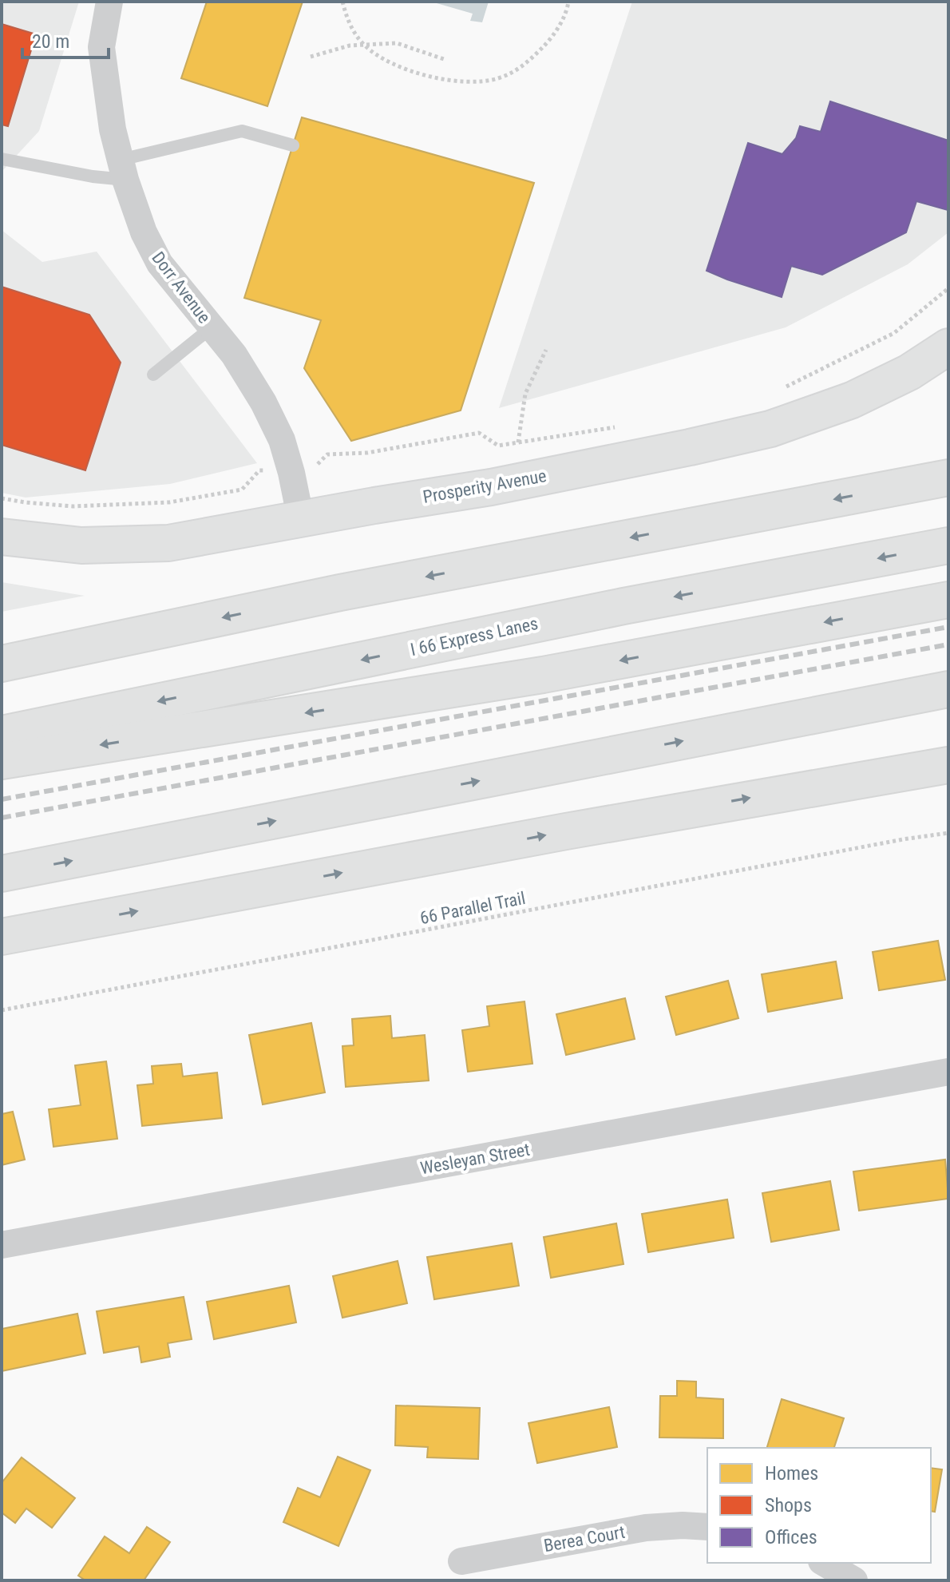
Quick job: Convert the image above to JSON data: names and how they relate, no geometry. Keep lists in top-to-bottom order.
{
  "streets": {
    "main road": ["Prosperity Avenue", "I 66 Express Lanes"],
    "street": ["Dorr Avenue", "Wesleyan Street", "Berea Court"],
    "path": ["66 Parallel Trail"]
  },
  "crossings": [
    ["Dorr Avenue", "Prosperity Avenue"]
  ],
  "legend": ["Homes", "Shops", "Offices"],
  "scale_bar": "20 m"
}
